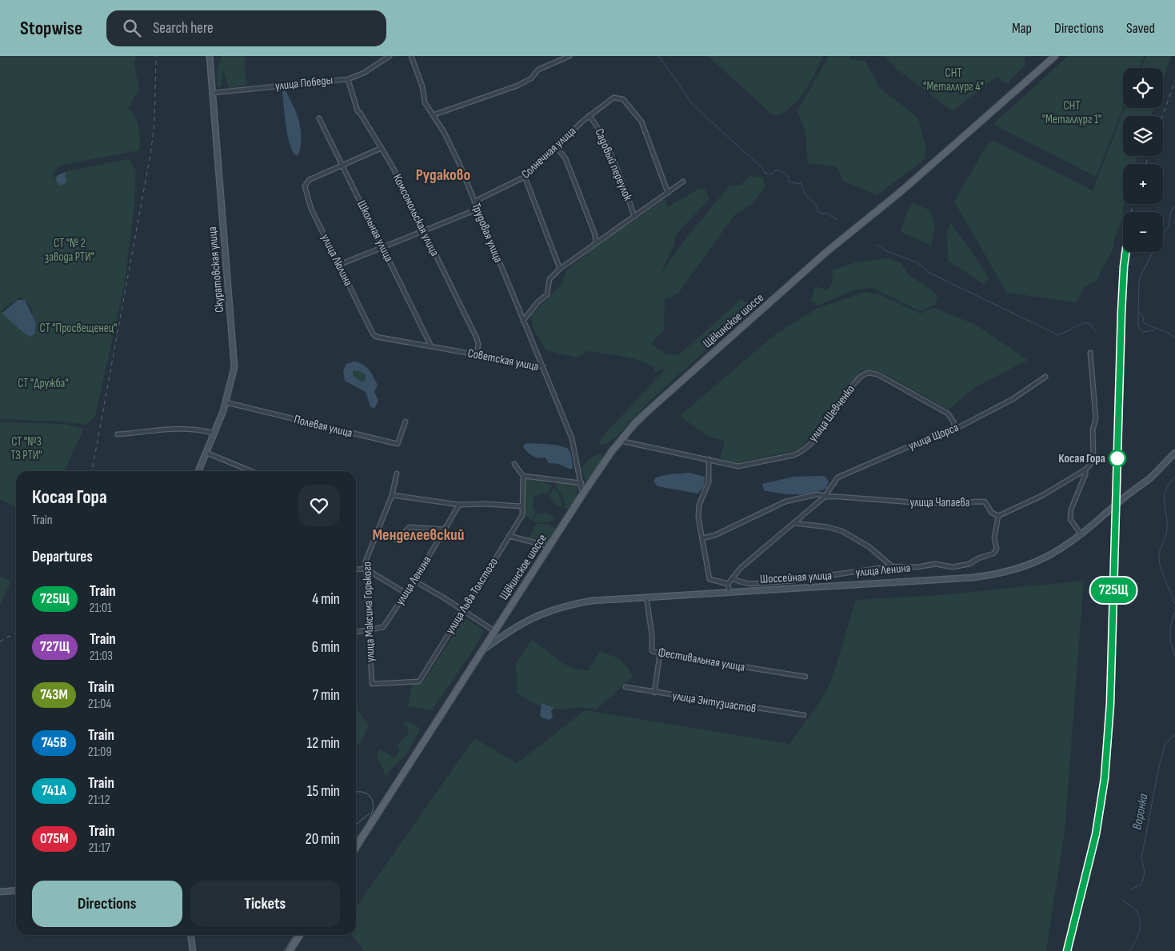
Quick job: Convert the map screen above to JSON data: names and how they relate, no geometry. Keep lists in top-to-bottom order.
{
  "streets": {
    "main road": ["Скуратовская улица", "Щёкинское шоссе", "Шоссейная улица"],
    "street": [
      "улица Победы",
      "Солнечная улица",
      "Садовый переулок",
      "Комсомольская улица",
      "Школьная улица",
      "Трудовая улица",
      "улица Люлина",
      "Советская улица",
      "улица Шевченко",
      "Полевая улица",
      "улица Щорса",
      "улица Чапаева",
      "улица Ленина",
      "улица Льва Толстого",
      "улица Максима Горького",
      "Фестивальная улица",
      "улица Энтузиастов"
    ]
  },
  "crossings": [
    ["улица Победы", "Комсомольская улица"],
    ["улица Победы", "Скуратовская улица"],
    ["Солнечная улица", "Садовый переулок"],
    ["Солнечная улица", "Трудовая улица"],
    ["Комсомольская улица", "Советская улица"],
    ["Школьная улица", "улица Люлина"],
    ["Школьная улица", "Советская улица"],
    ["Трудовая улица", "Советская улица"],
    ["улица Люлина", "Советская улица"],
    ["Скуратовская улица", "Полевая улица"],
    ["Щёкинское шоссе", "Советская улица"],
    ["Щёкинское шоссе", "улица Шевченко"],
    ["Щёкинское шоссе", "Шоссейная улица"],
    ["улица Шевченко", "улица Щорса"],
    ["улица Щорса", "улица Чапаева"],
    ["улица Чапаева", "улица Ленина"],
    ["улица Ленина", "улица Максима Горького"],
    ["Шоссейная улица", "Фестивальная улица"],
    ["улица Льва Толстого", "улица Максима Горького"]
  ],
  "districts": ["Рудаково", "Менделеевский"],
  "water": ["Воронка"],
  "parks": [
    "СНТ \"Металлург 4\"",
    "СНТ \"Металлург 1\"",
    "СТ \"№ 2 завода РТИ\"",
    "СТ \"Просвещенец\"",
    "СТ \"Дружба\"",
    "СТ \"№3 ТЗ РТИ\""
  ],
  "places": ["Косая Гора"],
  "page": {
    "header": "Stopwise",
    "search": "Search here",
    "nav": ["Map", "Directions", "Saved"],
    "on_map": "725Щ",
    "map_buttons": ["+", "−"],
    "heading": [
      ["Косая Гора", "Train"],
      "Departures"
    ],
    "list": [
      {
        "mark": "725Щ",
        "name": "Train",
        "note": "21:01",
        "value": "4 min"
      },
      {
        "mark": "727Щ",
        "name": "Train",
        "note": "21:03",
        "value": "6 min"
      },
      {
        "mark": "743М",
        "name": "Train",
        "note": "21:04",
        "value": "7 min"
      },
      {
        "mark": "745В",
        "name": "Train",
        "note": "21:09",
        "value": "12 min"
      },
      {
        "mark": "741А",
        "name": "Train",
        "note": "21:12",
        "value": "15 min"
      },
      {
        "mark": "075М",
        "name": "Train",
        "note": "21:17",
        "value": "20 min"
      }
    ],
    "buttons": ["Directions", "Tickets"]
  }
}
